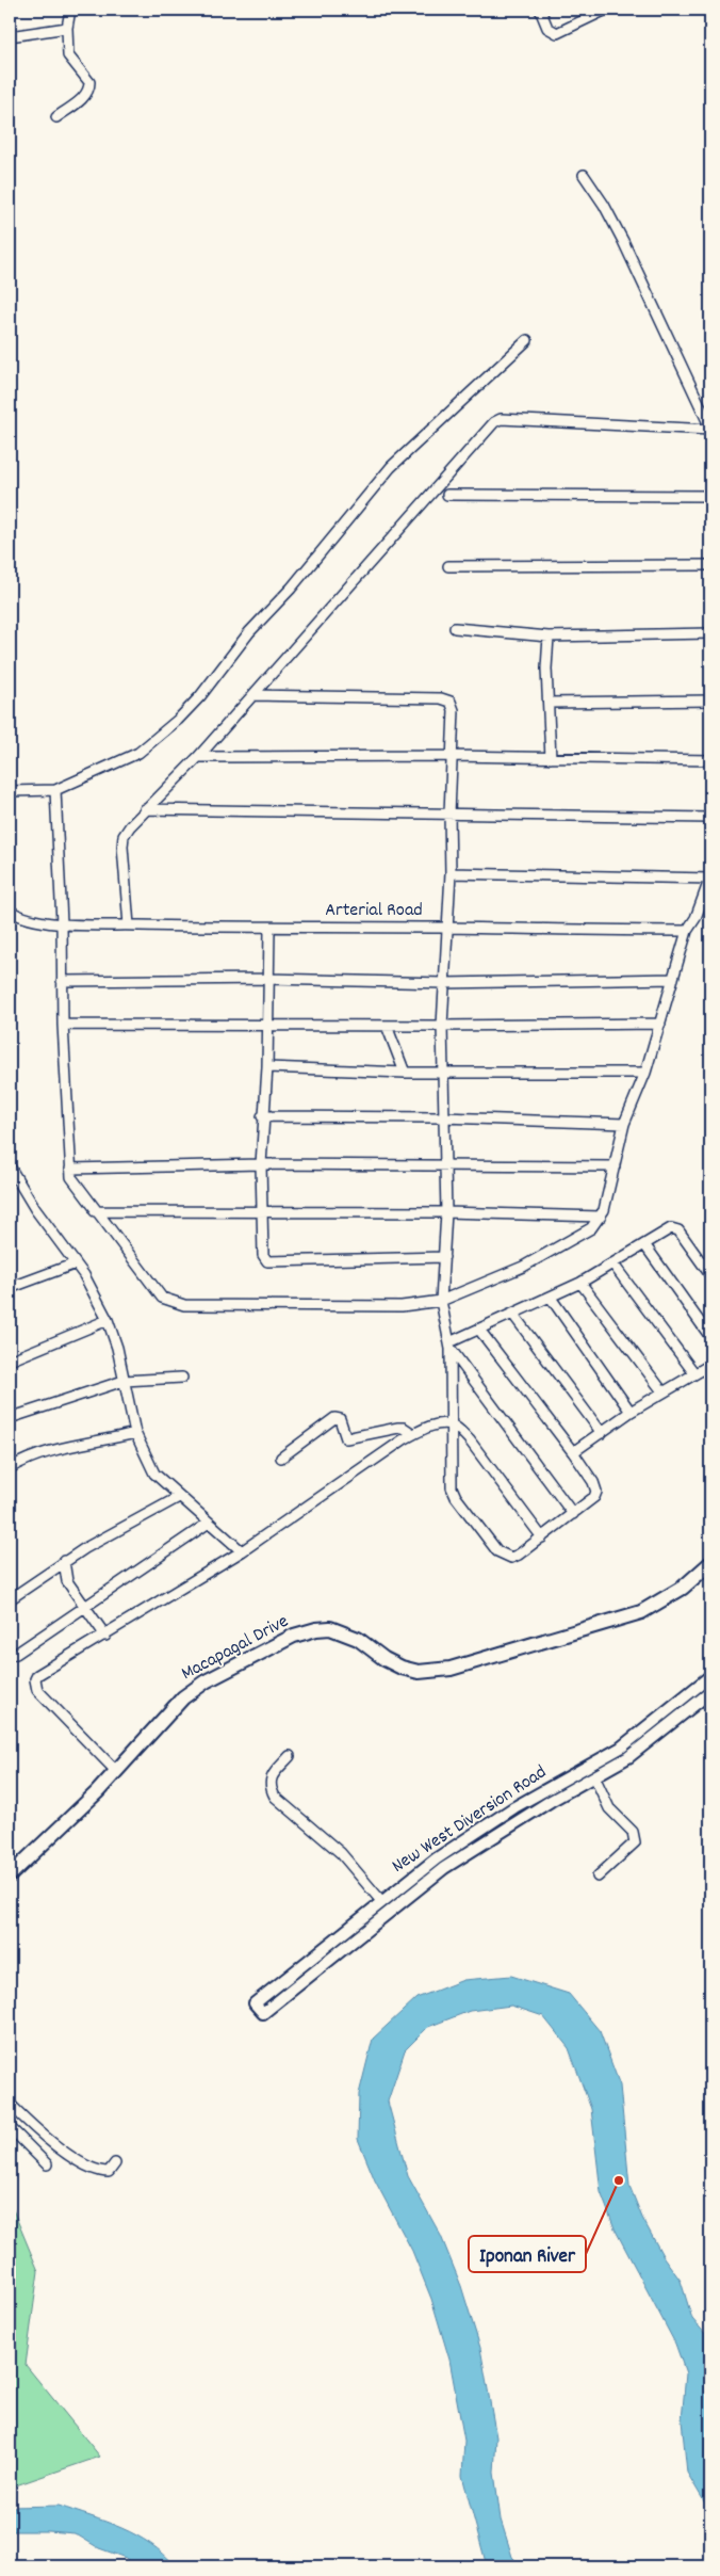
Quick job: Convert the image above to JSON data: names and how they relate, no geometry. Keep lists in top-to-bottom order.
{
  "streets": {
    "main road": ["Macapagal Drive"],
    "street": ["Arterial Road", "New West Diversion Road"]
  },
  "places": ["Iponan River"]
}
